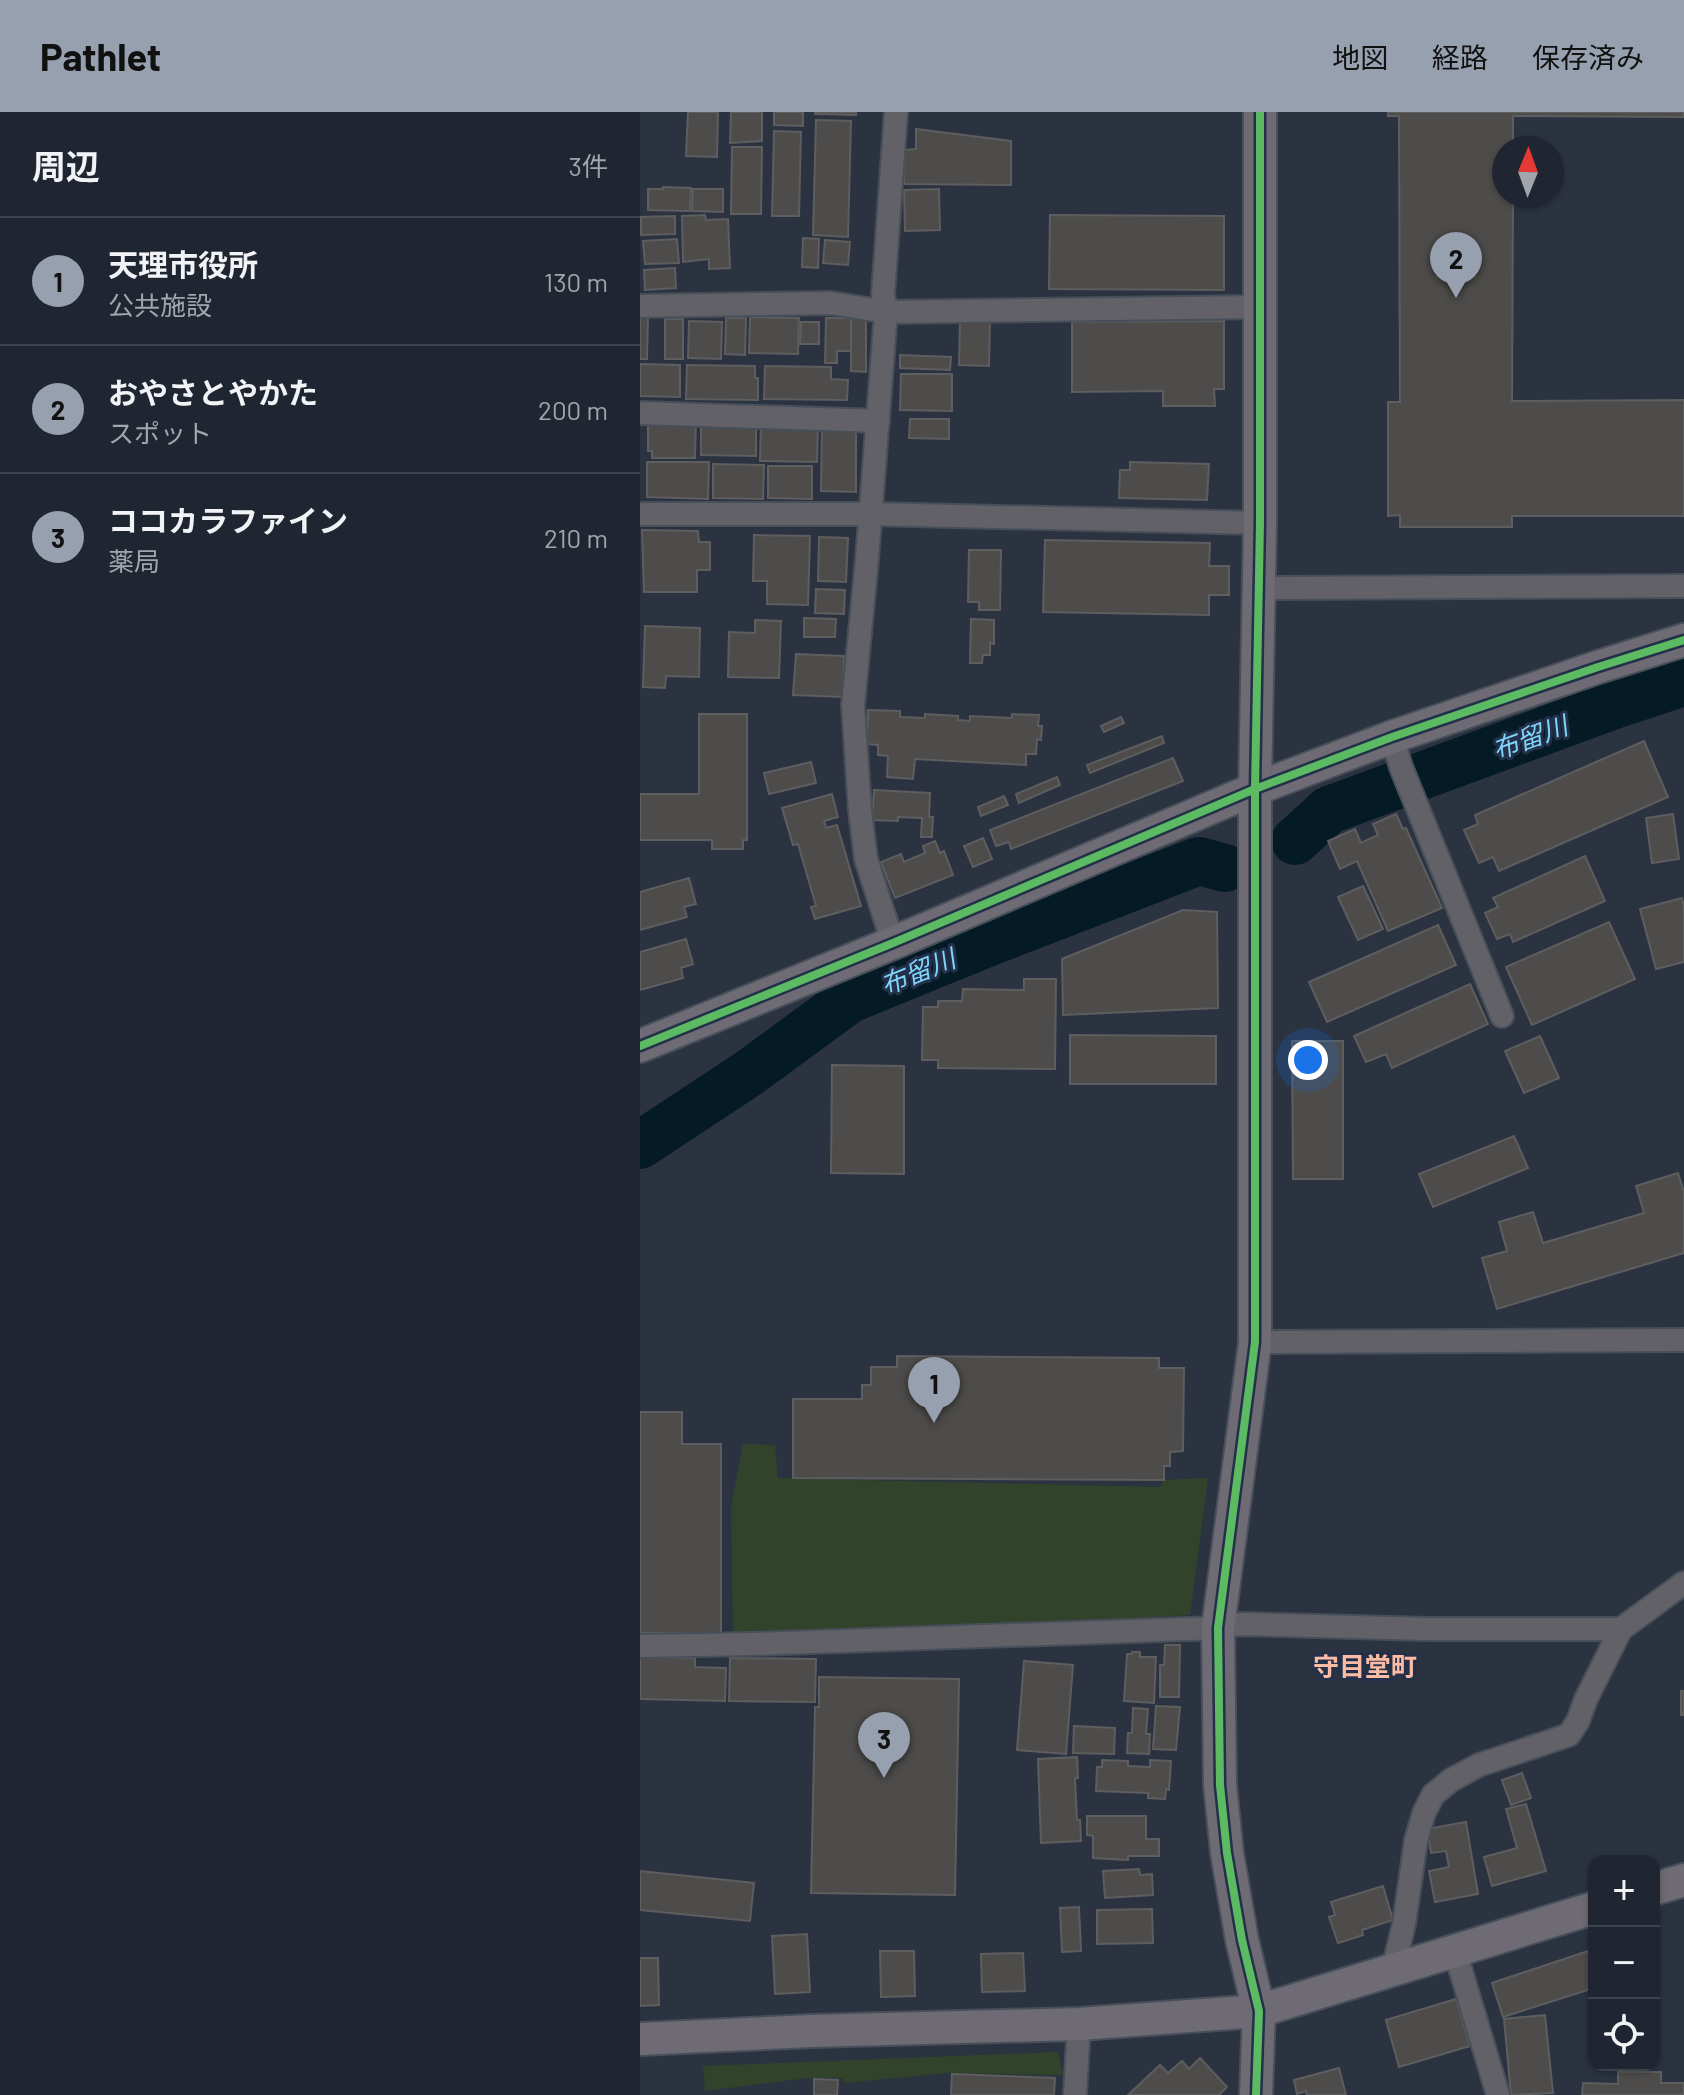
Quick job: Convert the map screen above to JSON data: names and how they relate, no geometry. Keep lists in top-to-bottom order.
{
  "districts": ["守目堂町"],
  "water": ["布留川"],
  "north": "top",
  "page": {
    "header": "Pathlet",
    "nav": ["地図", "経路", "保存済み"],
    "heading": ["周辺", "3件"],
    "list": [
      {
        "mark": "1",
        "name": "天理市役所",
        "note": "公共施設",
        "value": "130 m"
      },
      {
        "mark": "2",
        "name": "おやさとやかた",
        "note": "スポット",
        "value": "200 m"
      },
      {
        "mark": "3",
        "name": "ココカラファイン",
        "note": "薬局",
        "value": "210 m"
      }
    ],
    "pins": ["2", "1", "3"],
    "map_buttons": ["+", "−"]
  }
}
